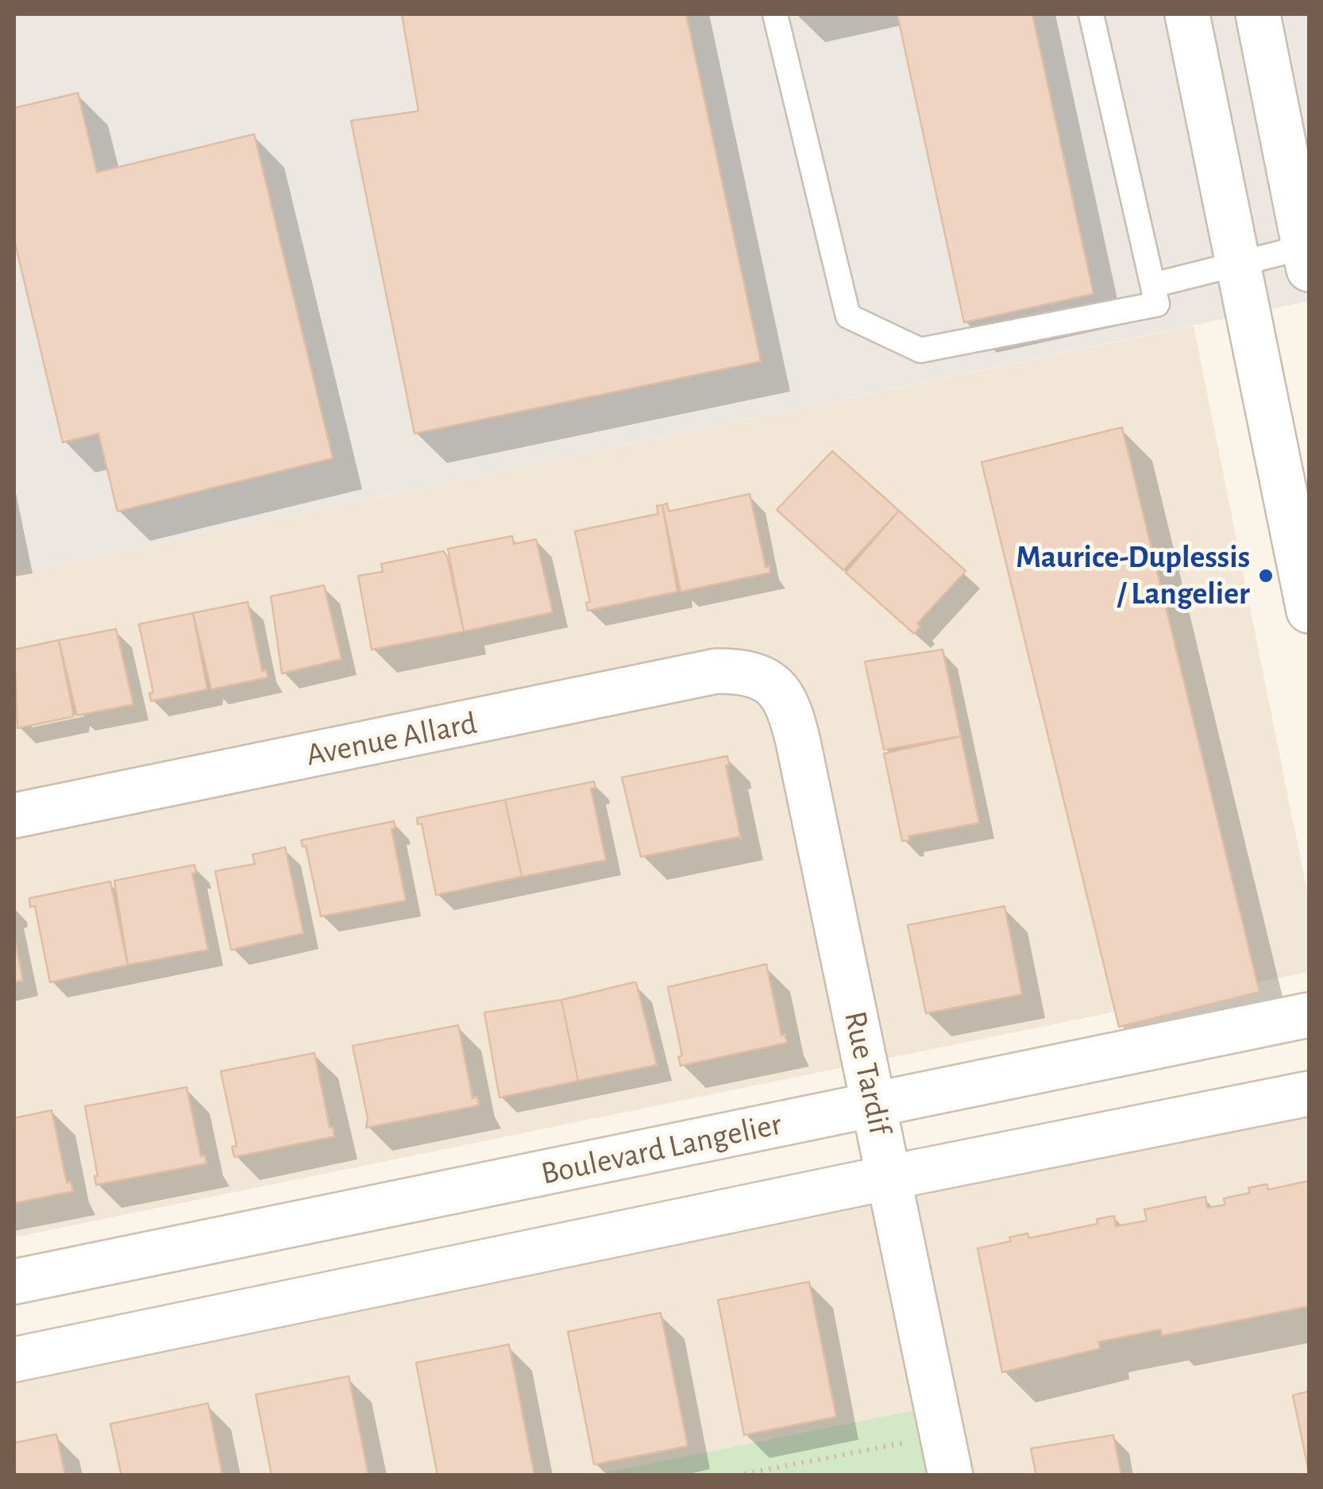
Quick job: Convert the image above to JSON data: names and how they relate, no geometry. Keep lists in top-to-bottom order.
{
  "streets": {
    "main road": ["Avenue Allard", "Rue Tardif", "Boulevard Langelier"]
  },
  "crossings": [
    ["Avenue Allard", "Rue Tardif"],
    ["Rue Tardif", "Boulevard Langelier"]
  ],
  "places": ["Maurice-Duplessis / Langelier"]
}
